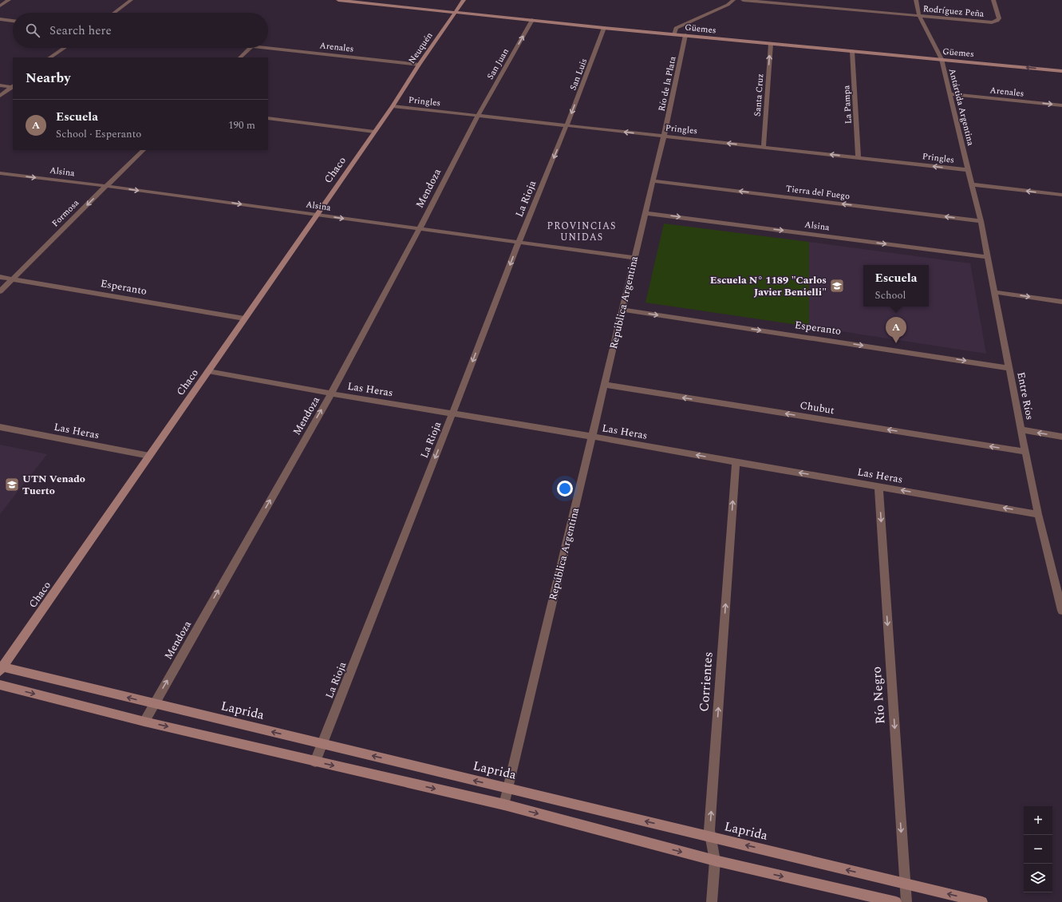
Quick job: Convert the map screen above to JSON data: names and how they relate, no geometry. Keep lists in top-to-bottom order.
{
  "streets": {
    "main road": [
      "Güemes",
      "Neuquén",
      "Chaco",
      "Laprida"
    ],
    "street": [
      "Rodríguez Peña",
      "Arenales",
      "San Juan",
      "San Luis",
      "Río de la Plata",
      "Santa Cruz",
      "Pringles",
      "La Pampa",
      "Antártida Argentina",
      "Alsina",
      "Mendoza",
      "Tierra del Fuego",
      "La Rioja",
      "Formosa",
      "Esperanto",
      "República Argentina",
      "Las Heras",
      "Entre Ríos",
      "Chubut",
      "Corrientes",
      "Río Negro"
    ]
  },
  "crossings": [
    ["Rodríguez Peña", "Antártida Argentina"],
    ["Güemes", "Neuquén"],
    ["Güemes", "San Juan"],
    ["Güemes", "San Luis"],
    ["Güemes", "Río de la Plata"],
    ["Güemes", "Santa Cruz"],
    ["Güemes", "La Pampa"],
    ["Güemes", "Antártida Argentina"],
    ["Arenales", "Neuquén"],
    ["Arenales", "Antártida Argentina"],
    ["Neuquén", "Pringles"],
    ["Neuquén", "Chaco"],
    ["San Juan", "Pringles"],
    ["San Juan", "Mendoza"],
    ["San Luis", "Pringles"],
    ["San Luis", "La Rioja"],
    ["Río de la Plata", "Pringles"],
    ["Río de la Plata", "República Argentina"],
    ["Santa Cruz", "Pringles"],
    ["Pringles", "La Pampa"],
    ["Pringles", "Antártida Argentina"],
    ["Pringles", "Chaco"],
    ["Pringles", "Mendoza"],
    ["Pringles", "La Rioja"],
    ["Pringles", "República Argentina"],
    ["Antártida Argentina", "Entre Ríos"],
    ["Chaco", "Alsina"],
    ["Chaco", "Esperanto"],
    ["Chaco", "Las Heras"],
    ["Chaco", "Laprida"],
    ["Alsina", "Mendoza"],
    ["Alsina", "La Rioja"],
    ["Alsina", "Formosa"],
    ["Alsina", "República Argentina"],
    ["Alsina", "Entre Ríos"],
    ["Mendoza", "Las Heras"],
    ["Mendoza", "Laprida"],
    ["Tierra del Fuego", "República Argentina"],
    ["Tierra del Fuego", "Entre Ríos"],
    ["La Rioja", "Las Heras"],
    ["La Rioja", "Laprida"],
    ["Formosa", "Esperanto"],
    ["Esperanto", "República Argentina"],
    ["Esperanto", "Entre Ríos"],
    ["República Argentina", "Las Heras"],
    ["República Argentina", "Chubut"],
    ["República Argentina", "Laprida"],
    ["Las Heras", "Entre Ríos"],
    ["Las Heras", "Corrientes"],
    ["Las Heras", "Río Negro"],
    ["Entre Ríos", "Chubut"],
    ["Corrientes", "Laprida"],
    ["Río Negro", "Laprida"]
  ],
  "one_way": [
    "Arenales",
    "San Juan",
    "San Luis",
    "Santa Cruz",
    "Pringles",
    "Alsina",
    "Mendoza",
    "Tierra del Fuego",
    "La Rioja",
    "Formosa",
    "Esperanto",
    "Las Heras",
    "Chubut",
    "Corrientes",
    "Río Negro"
  ],
  "districts": ["PROVINCIAS UNIDAS"],
  "places": {
    "school or university": ["Escuela N° 1189 \"Carlos Javier Benielli\"", "UTN Venado Tuerto"]
  },
  "page": {
    "search": "Search here",
    "heading": "Nearby",
    "list": [
      {
        "mark": "A",
        "name": "Escuela",
        "note": "School · Esperanto",
        "value": "190 m"
      }
    ],
    "popup": ["Escuela", "School"],
    "pins": "A",
    "map_buttons": ["+", "−"]
  }
}
